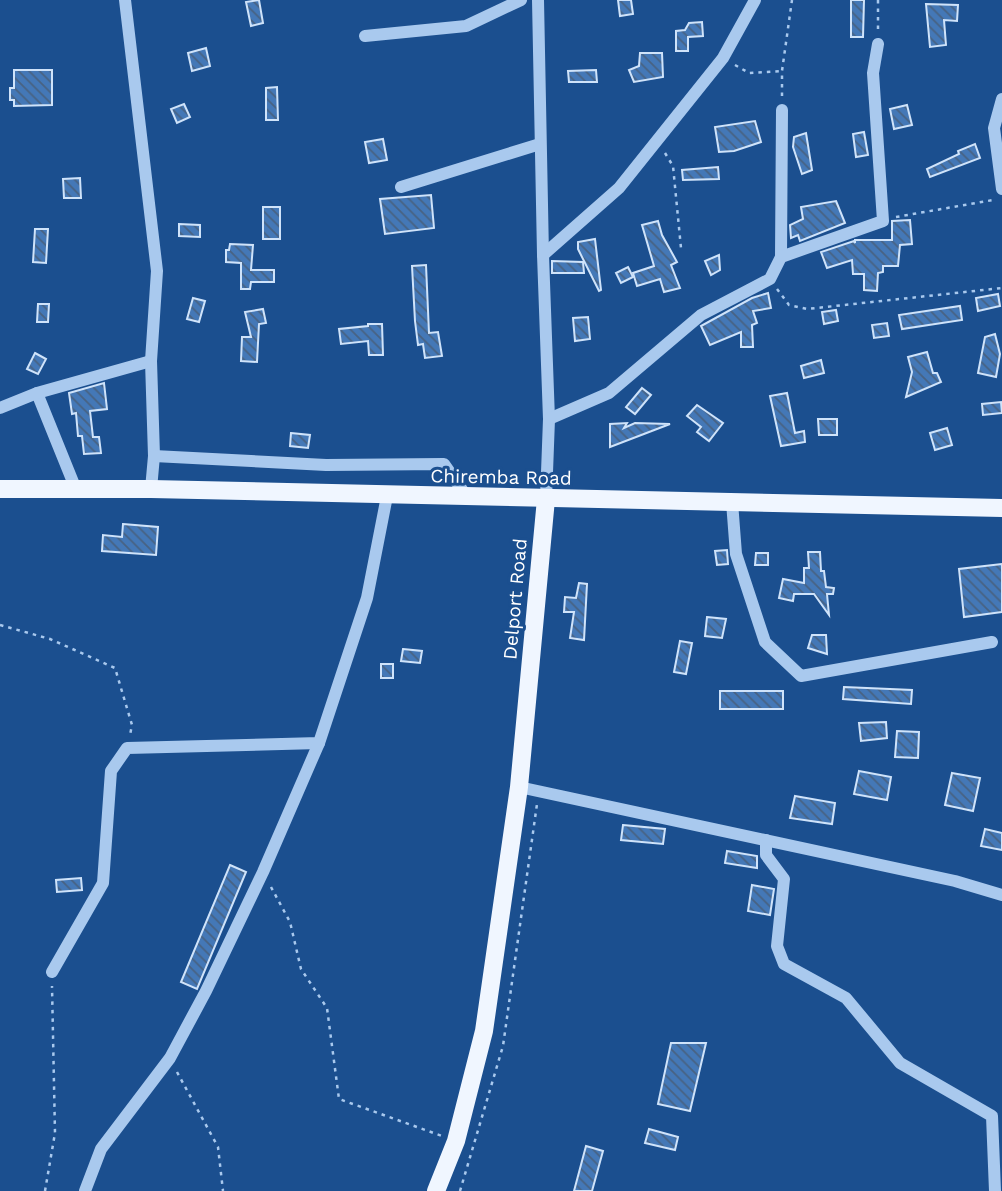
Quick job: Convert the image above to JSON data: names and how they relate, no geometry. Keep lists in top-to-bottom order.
{
  "streets": {
    "main road": ["Chiremba Road", "Delport Road"]
  },
  "crossings": [
    ["Chiremba Road", "Delport Road"]
  ]
}
